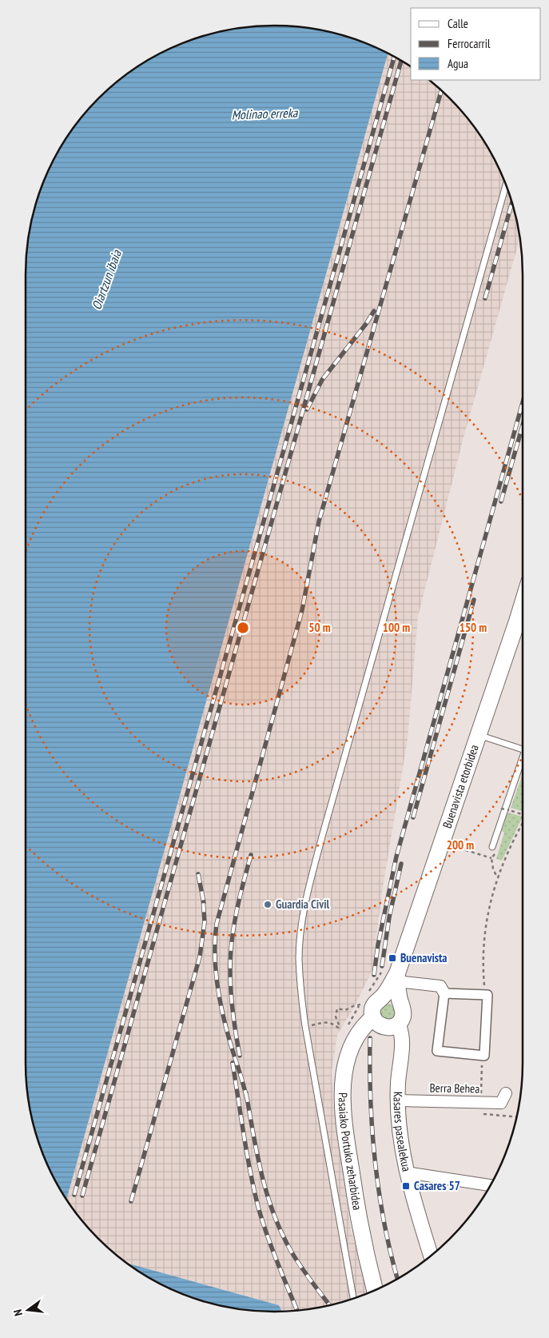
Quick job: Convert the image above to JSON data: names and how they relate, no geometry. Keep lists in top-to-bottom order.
{
  "streets": {
    "main road": ["Buenavista etorbidea", "Pasaiako Portuko zeharbidea"],
    "street": ["Berra Behea", "Kasares pasealekua"]
  },
  "crossings": [
    ["Buenavista etorbidea", "Kasares pasealekua"],
    ["Buenavista etorbidea", "Pasaiako Portuko zeharbidea"],
    ["Berra Behea", "Kasares pasealekua"],
    ["Kasares pasealekua", "Pasaiako Portuko zeharbidea"]
  ],
  "water": ["Molinao erreka", "Oiartzun ibaia"],
  "places": {
    "other": ["Guardia Civil"],
    "transit": ["Buenavista", "Casares 57"]
  },
  "legend": ["Calle", "Ferrocarril", "Agua"],
  "north": "left",
  "rings": [
    "50 m",
    "100 m",
    "150 m",
    "200 m"
  ]
}
